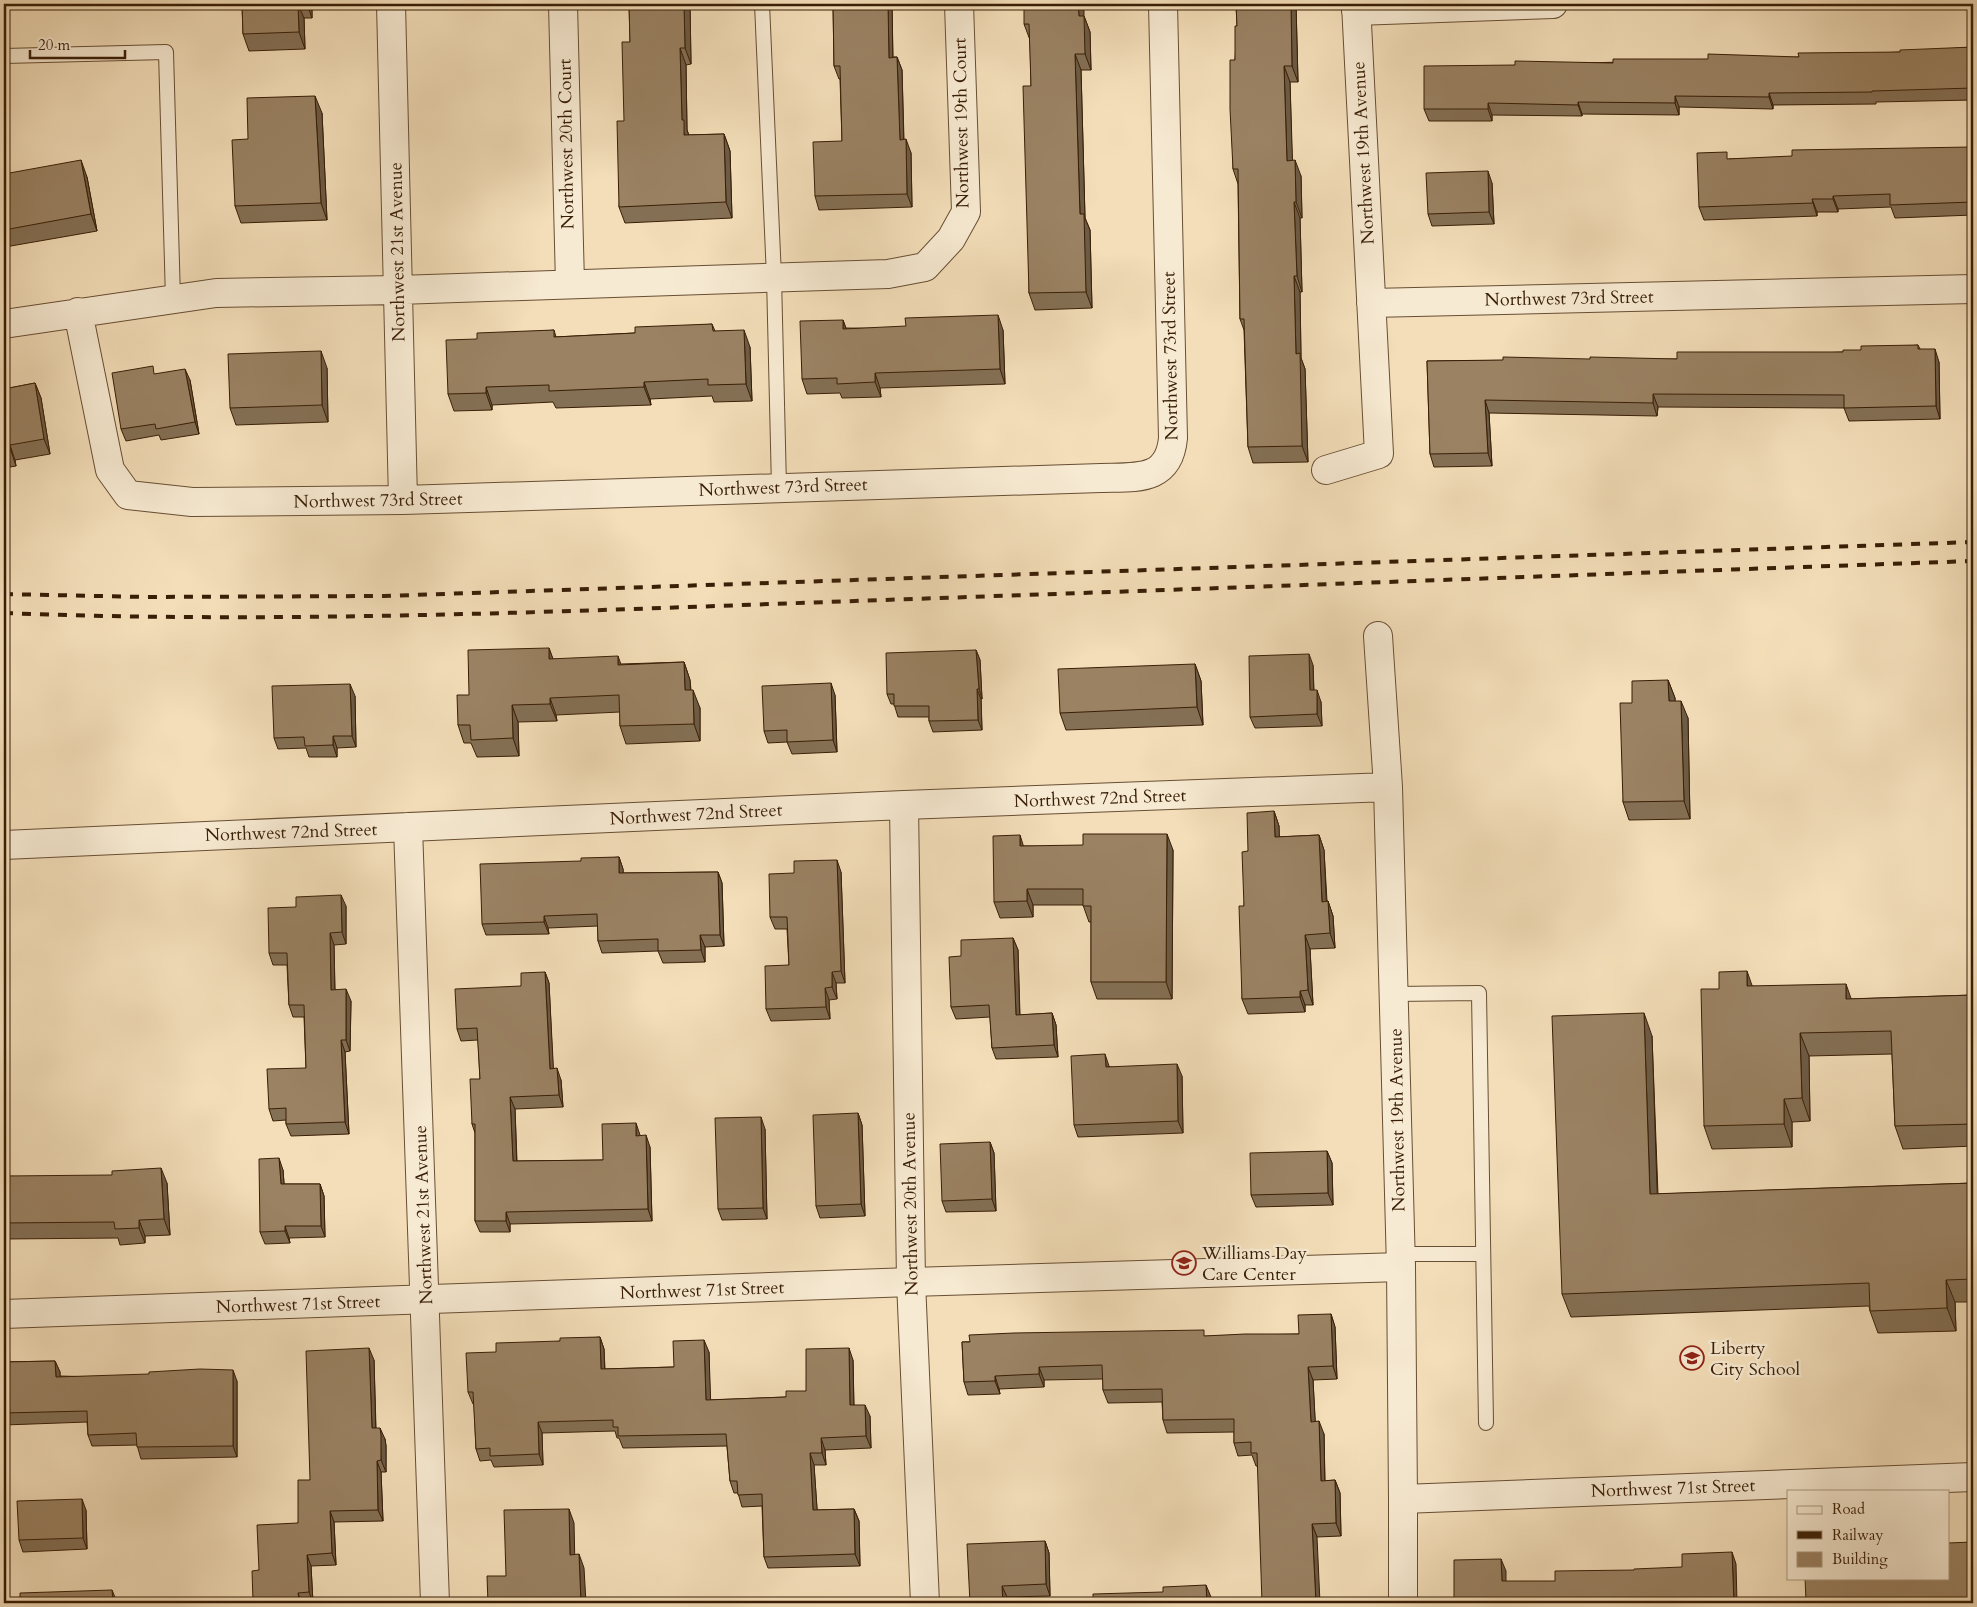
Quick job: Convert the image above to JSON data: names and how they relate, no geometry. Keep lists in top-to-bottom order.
{
  "streets": {
    "street": [
      "Northwest 19th Court",
      "Northwest 20th Court",
      "Northwest 19th Avenue",
      "Northwest 21st Avenue",
      "Northwest 73rd Street",
      "Northwest 72nd Street",
      "Northwest 20th Avenue",
      "Northwest 71st Street"
    ]
  },
  "crossings": [
    ["Northwest 19th Avenue", "Northwest 73rd Street"],
    ["Northwest 19th Avenue", "Northwest 72nd Street"],
    ["Northwest 19th Avenue", "Northwest 71st Street"],
    ["Northwest 21st Avenue", "Northwest 73rd Street"],
    ["Northwest 21st Avenue", "Northwest 72nd Street"],
    ["Northwest 21st Avenue", "Northwest 71st Street"],
    ["Northwest 72nd Street", "Northwest 20th Avenue"],
    ["Northwest 20th Avenue", "Northwest 71st Street"]
  ],
  "places": {
    "school or university": ["Williams Day Care Center", "Liberty City School"]
  },
  "legend": ["Road", "Railway", "Building"],
  "scale_bar": "20 m"
}
